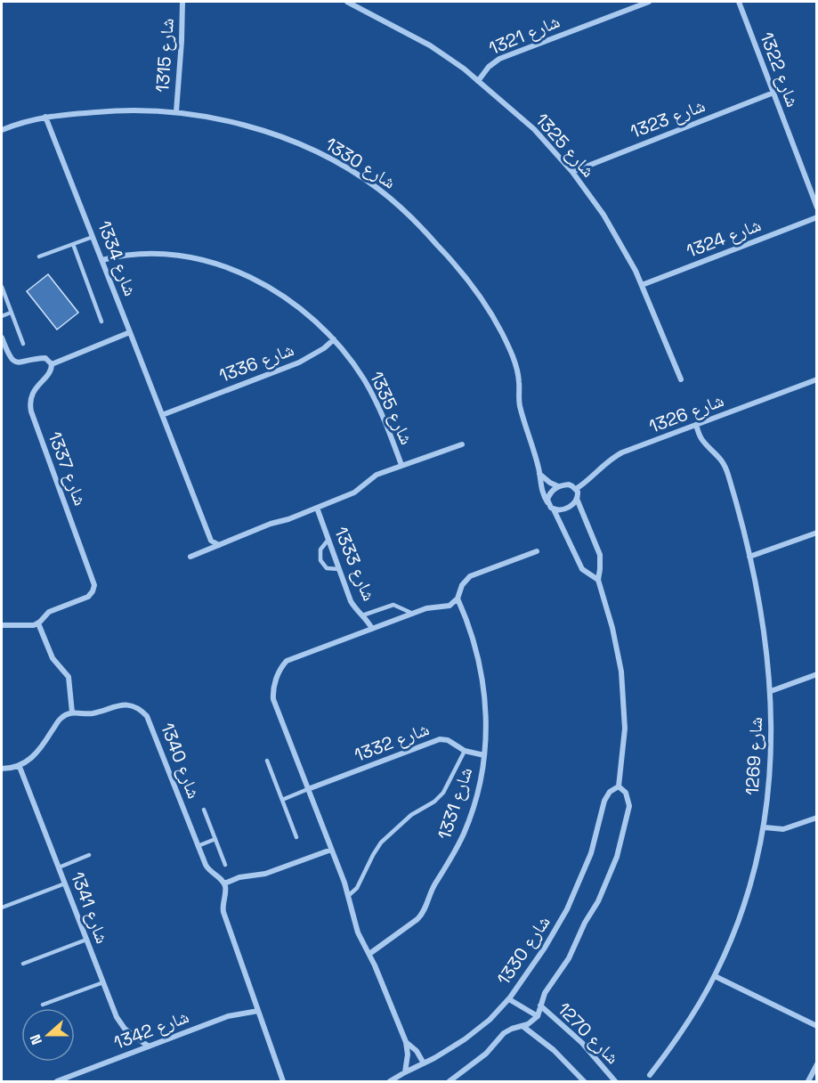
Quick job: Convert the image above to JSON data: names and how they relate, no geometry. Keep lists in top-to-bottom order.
{
  "streets": {
    "street": [
      "شارع 1321",
      "شارع 1315",
      "شارع 1322",
      "شارع 1323",
      "شارع 1325",
      "شارع 1330",
      "شارع 1324",
      "شارع 1334",
      "شارع 1336",
      "شارع 1335",
      "شارع 1326",
      "شارع 1337",
      "شارع 1333",
      "شارع 1332",
      "شارع 1269",
      "شارع 1340",
      "شارع 1331",
      "شارع 1341",
      "شارع 1342",
      "شارع 1270"
    ]
  },
  "crossings": [
    ["شارع 1321", "شارع 1325"],
    ["شارع 1315", "شارع 1330"],
    ["شارع 1322", "شارع 1323"],
    ["شارع 1323", "شارع 1325"],
    ["شارع 1325", "شارع 1324"],
    ["شارع 1330", "شارع 1334"],
    ["شارع 1330", "شارع 1326"],
    ["شارع 1334", "شارع 1336"],
    ["شارع 1334", "شارع 1335"],
    ["شارع 1336", "شارع 1335"],
    ["شارع 1326", "شارع 1269"],
    ["شارع 1332", "شارع 1331"],
    ["شارع 1341", "شارع 1342"]
  ],
  "north": "left"
}
